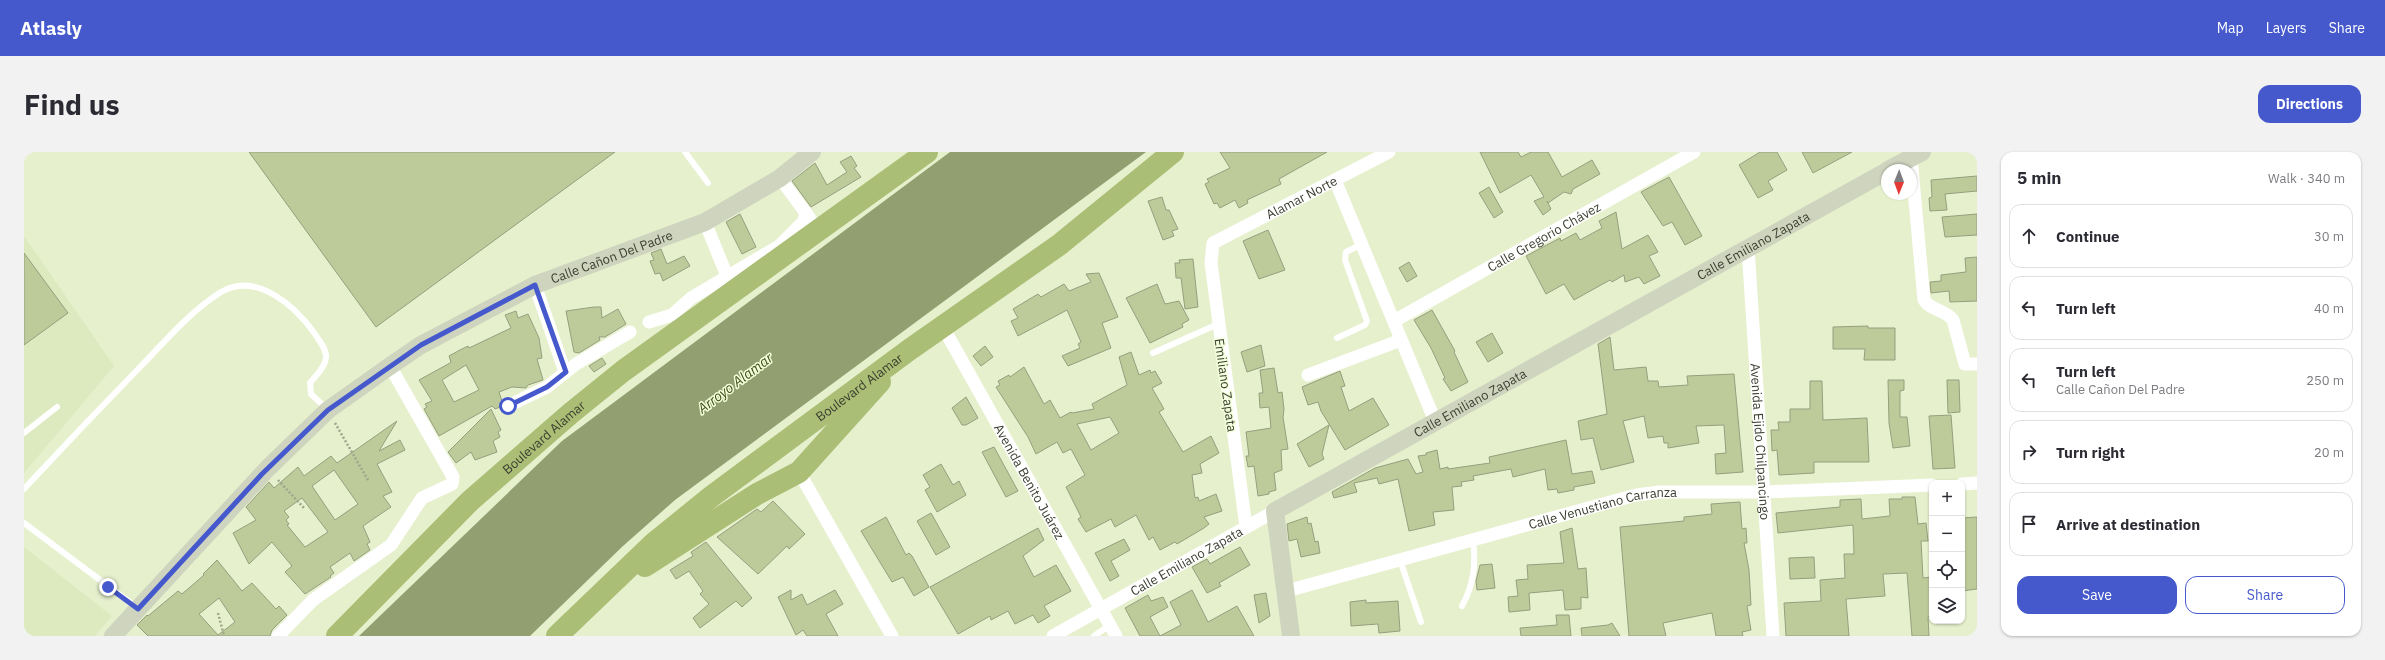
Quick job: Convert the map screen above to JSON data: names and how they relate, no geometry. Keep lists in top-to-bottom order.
{
  "streets": {
    "highway": ["Boulevard Alamar"],
    "street": [
      "Alamar Norte",
      "Calle Gregorio Chávez",
      "Calle Emiliano Zapata",
      "Calle Cañon Del Padre",
      "Emiliano Zapata",
      "Avenida Ejido Chilpancingo",
      "Avenida Benito Juárez",
      "Calle Venustiano Carranza"
    ]
  },
  "crossings": [
    ["Alamar Norte", "Emiliano Zapata"],
    ["Calle Emiliano Zapata", "Emiliano Zapata"],
    ["Calle Emiliano Zapata", "Avenida Ejido Chilpancingo"],
    ["Calle Emiliano Zapata", "Avenida Benito Juárez"],
    ["Boulevard Alamar", "Avenida Benito Juárez"],
    ["Avenida Ejido Chilpancingo", "Calle Venustiano Carranza"]
  ],
  "water": ["Arroyo Alamar"],
  "north": "bottom",
  "page": {
    "header": "Atlasly",
    "nav": ["Map", "Layers", "Share"],
    "buttons": [
      "Directions",
      ["Save", "Share"]
    ],
    "title": "Find us",
    "heading": ["5 min", "Walk · 340 m"],
    "list": [
      ["Continue", "30 m"],
      ["Turn left", "40 m"],
      ["Turn left", "Calle Cañon Del Padre", "250 m"],
      ["Turn right", "20 m"],
      "Arrive at destination"
    ],
    "map_buttons": ["+", "−"]
  }
}
